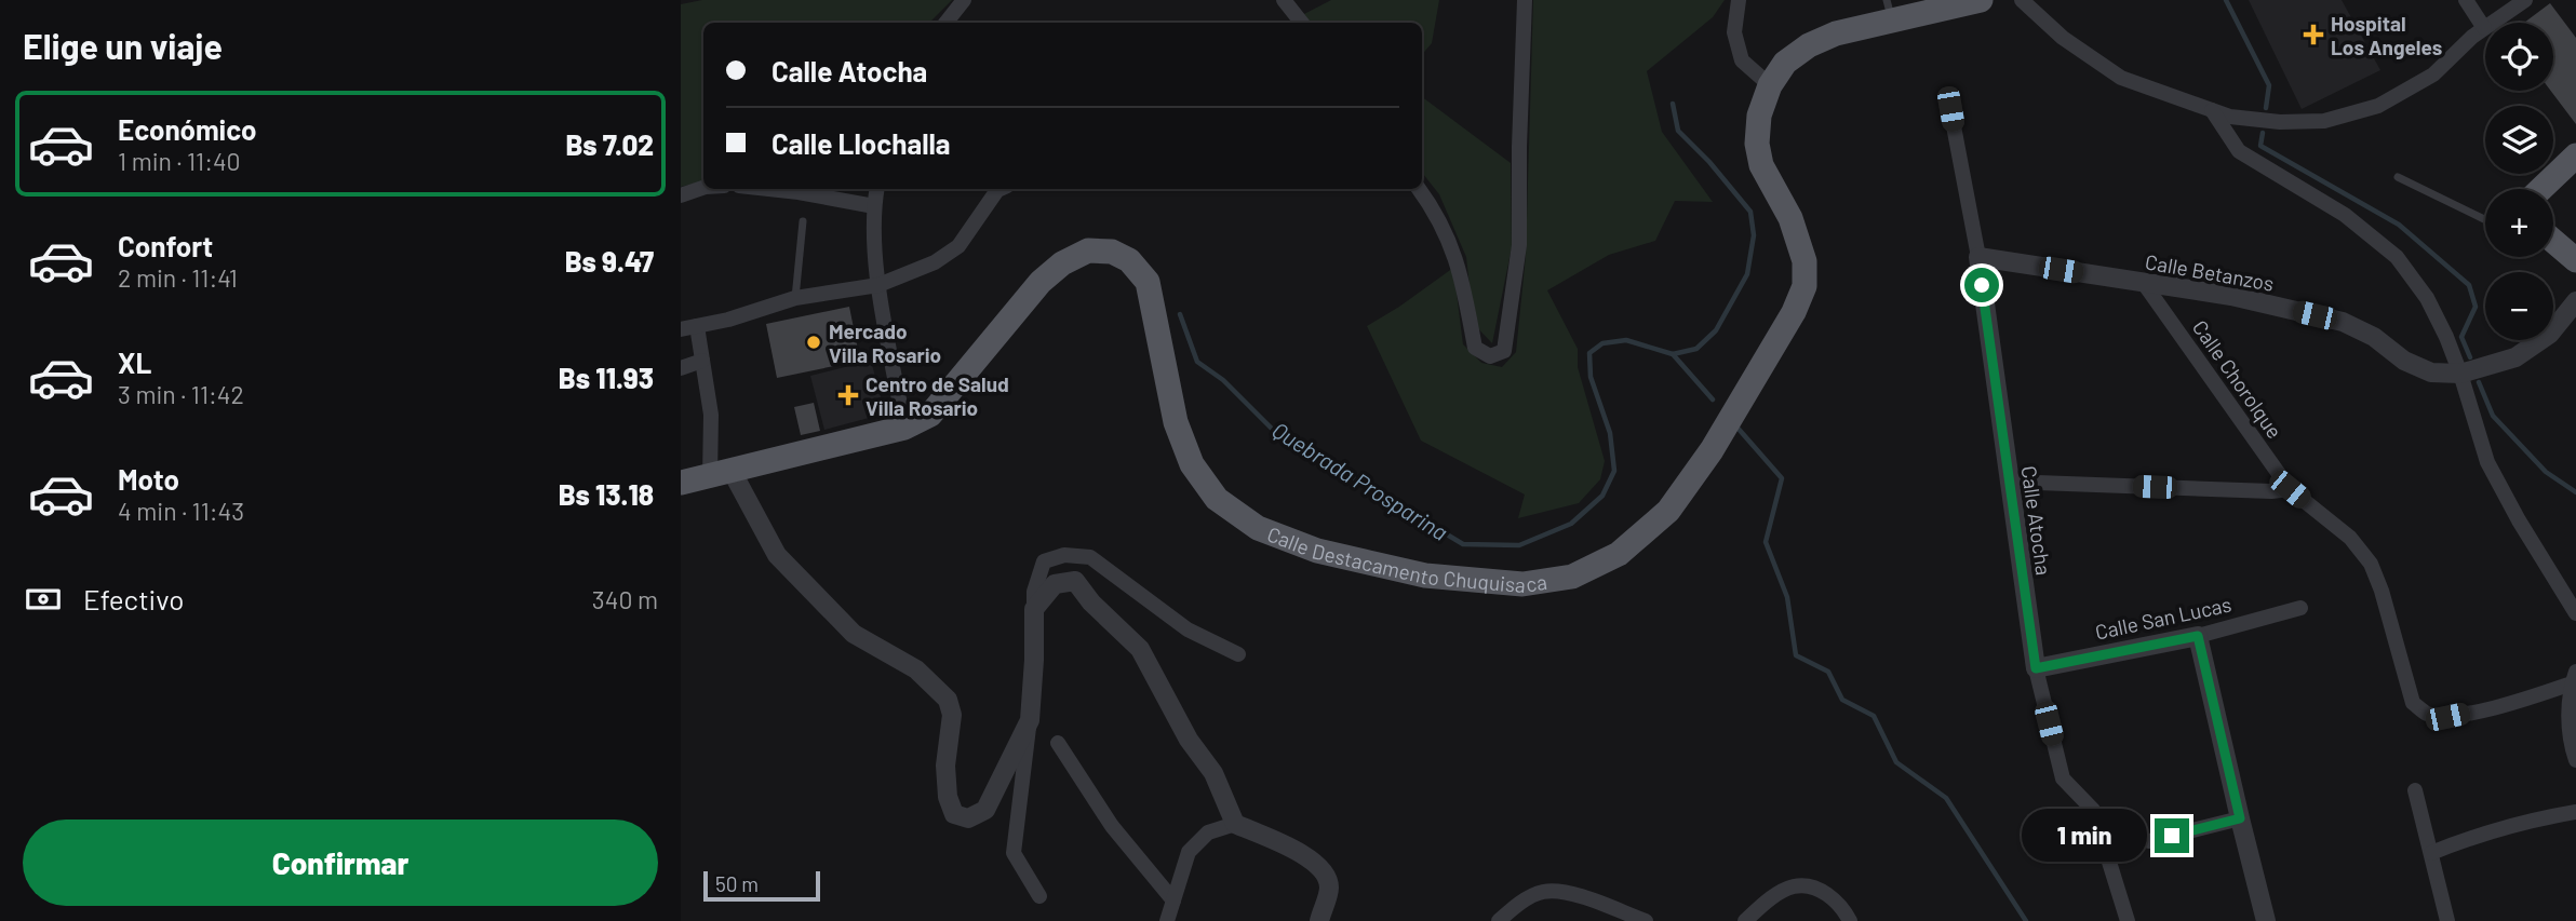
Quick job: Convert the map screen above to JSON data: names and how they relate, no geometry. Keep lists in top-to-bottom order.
{
  "streets": {
    "main road": ["Calle Destacamento Chuquisaca"],
    "street": [
      "Calle Betanzos",
      "Calle Chorolque",
      "Calle Atocha",
      "Calle San Lucas"
    ]
  },
  "crossings": [
    ["Calle Betanzos", "Calle Chorolque"],
    ["Calle Betanzos", "Calle Atocha"],
    ["Calle Atocha", "Calle San Lucas"]
  ],
  "water": ["Quebrada Prosparina"],
  "places": {
    "health": ["Hospital Los Angeles", "Centro de Salud Villa Rosario"],
    "other": ["Mercado Villa Rosario"]
  },
  "scale_bar": "50 m",
  "page": {
    "heading": "Elige un viaje",
    "map_buttons": ["+", "−"],
    "banner": ["Calle Atocha", "Calle Llochalla"],
    "list": [
      {
        "name": "Económico",
        "note": "1 min · 11:40",
        "value": "Bs 7.02"
      },
      {
        "name": "Confort",
        "note": "2 min · 11:41",
        "value": "Bs 9.47"
      },
      {
        "name": "XL",
        "note": "3 min · 11:42",
        "value": "Bs 11.93"
      },
      {
        "name": "Moto",
        "note": "4 min · 11:43",
        "value": "Bs 13.18"
      }
    ],
    "pay": ["Efectivo", "340 m"],
    "buttons": "Confirmar",
    "bubble": "1 min",
    "scale": "50 m"
  }
}
